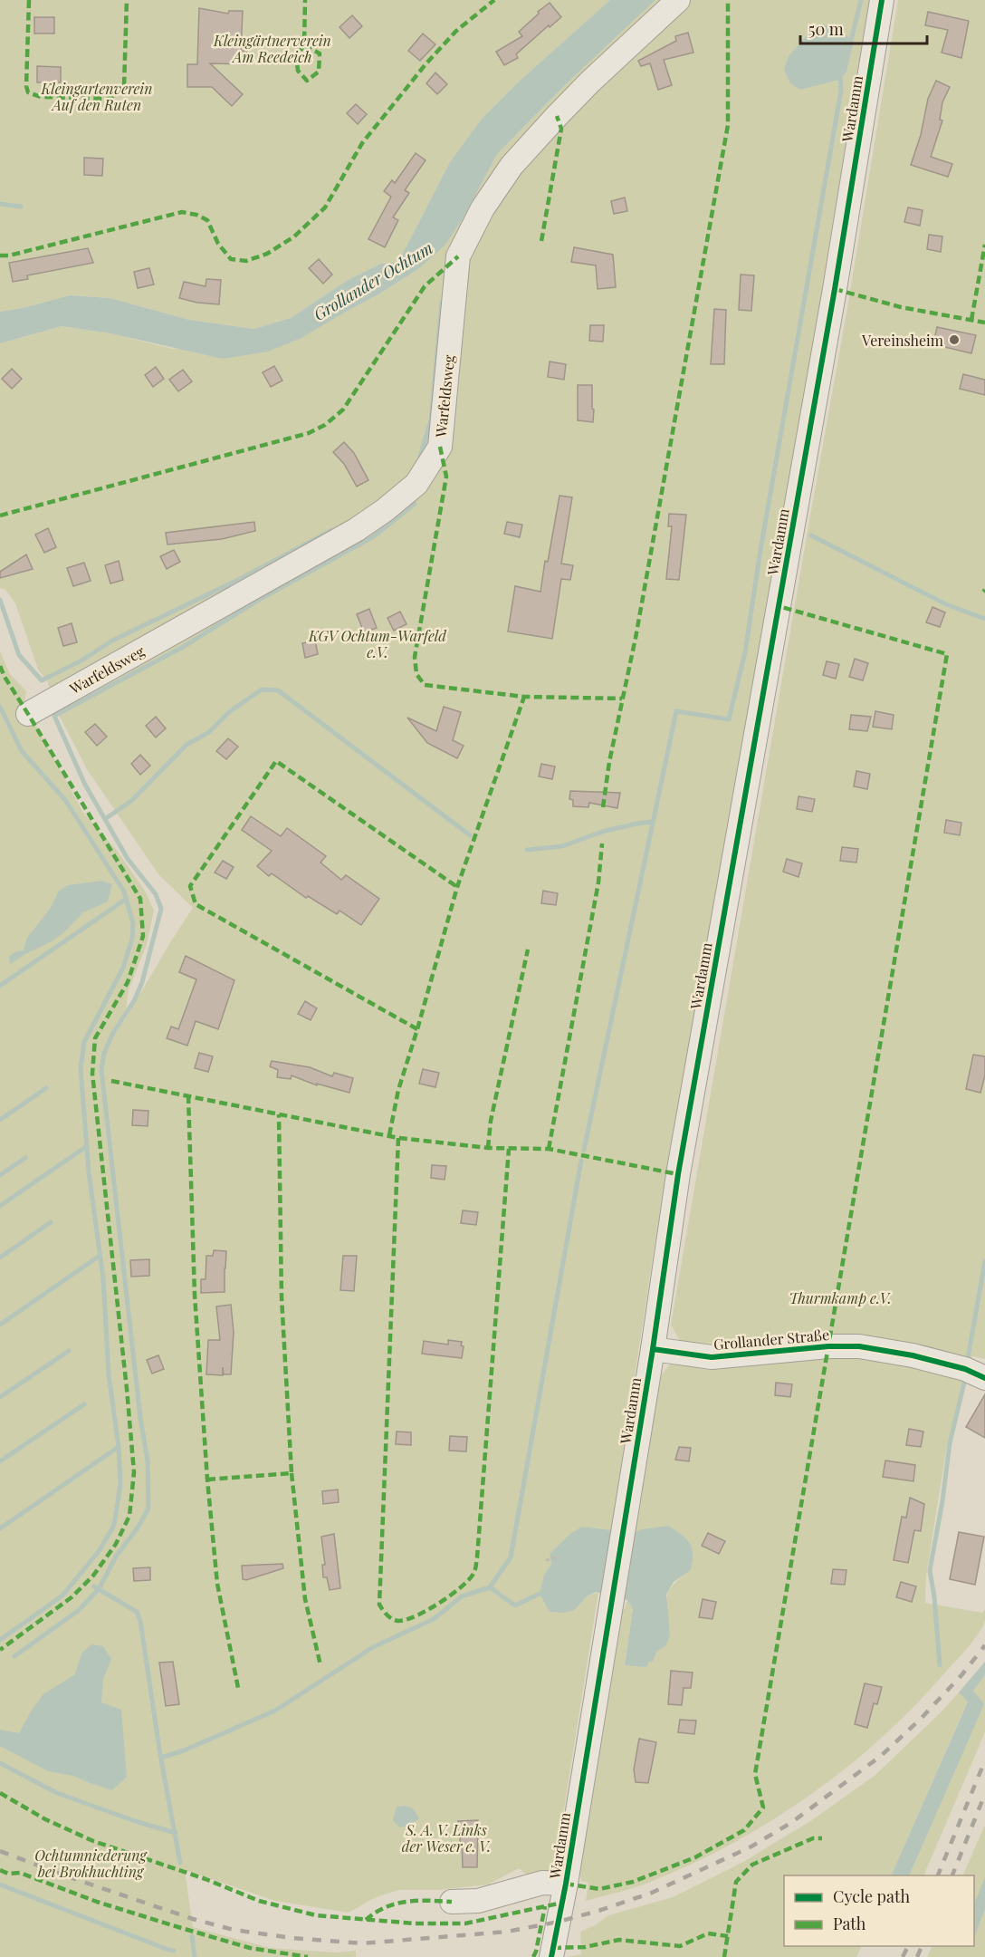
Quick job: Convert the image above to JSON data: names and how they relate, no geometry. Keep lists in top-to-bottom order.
{
  "streets": {
    "street": ["Wardamm", "Warfeldsweg", "Grollander Straße"]
  },
  "crossings": [
    ["Wardamm", "Grollander Straße"]
  ],
  "water": ["Grollander Ochtum"],
  "parks": [
    "Kleingärtnerverein Am Reedeich",
    "Kleingartenverein Auf den Ruten",
    "KGV Ochtum-Warfeld e.V.",
    "Thurmkamp e.V.",
    "S. A. V. Links der Weser e. V.",
    "Ochtumniederung bei Brokhuchting"
  ],
  "places": ["Vereinsheim"],
  "legend": ["Cycle path", "Path"],
  "scale_bar": "50 m"
}
